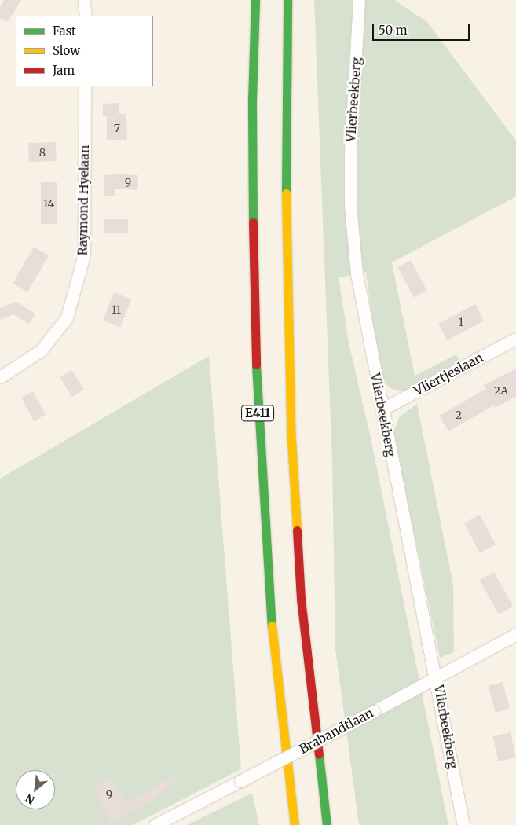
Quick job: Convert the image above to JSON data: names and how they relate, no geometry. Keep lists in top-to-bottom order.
{
  "streets": {
    "highway": ["E411"],
    "street": [
      "Vlierbeekberg",
      "Raymond Hyelaan",
      "Vliertjeslaan",
      "Brabandtlaan"
    ]
  },
  "crossings": [
    ["Vlierbeekberg", "Vliertjeslaan"],
    ["Vlierbeekberg", "Brabandtlaan"]
  ],
  "house_numbers": [
    "7",
    "8",
    "9",
    "14",
    "11",
    "1",
    "2A",
    "2",
    "9"
  ],
  "legend": ["Fast", "Slow", "Jam"],
  "scale_bar": "50 m",
  "north": "bottom left"
}
